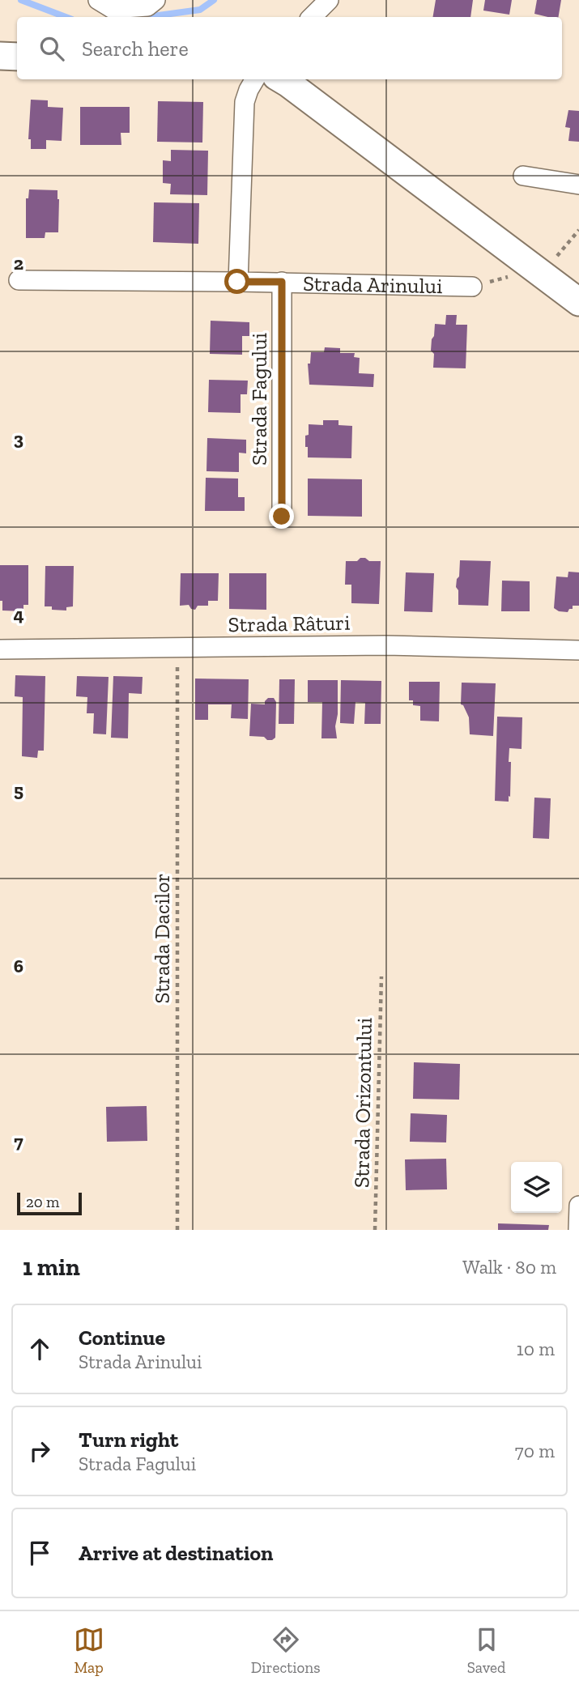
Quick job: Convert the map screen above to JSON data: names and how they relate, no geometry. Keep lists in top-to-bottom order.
{
  "streets": {
    "street": ["Strada Arinului", "Strada Fagului", "Strada Râturi"],
    "path": ["Strada Dacilor", "Strada Orizontului"]
  },
  "crossings": [
    ["Strada Arinului", "Strada Fagului"],
    ["Strada Râturi", "Strada Dacilor"]
  ],
  "scale_bar": "20 m",
  "page": {
    "search": "Search here",
    "scale": "20 m",
    "heading": ["1 min", "Walk · 80 m"],
    "list": [
      ["Continue", "Strada Arinului", "10 m"],
      ["Turn right", "Strada Fagului", "70 m"],
      "Arrive at destination"
    ],
    "nav": ["Map", "Directions", "Saved"]
  },
  "grid": {
    "rows": [
      "2",
      "3",
      "4",
      "5",
      "6",
      "7"
    ]
  }
}
